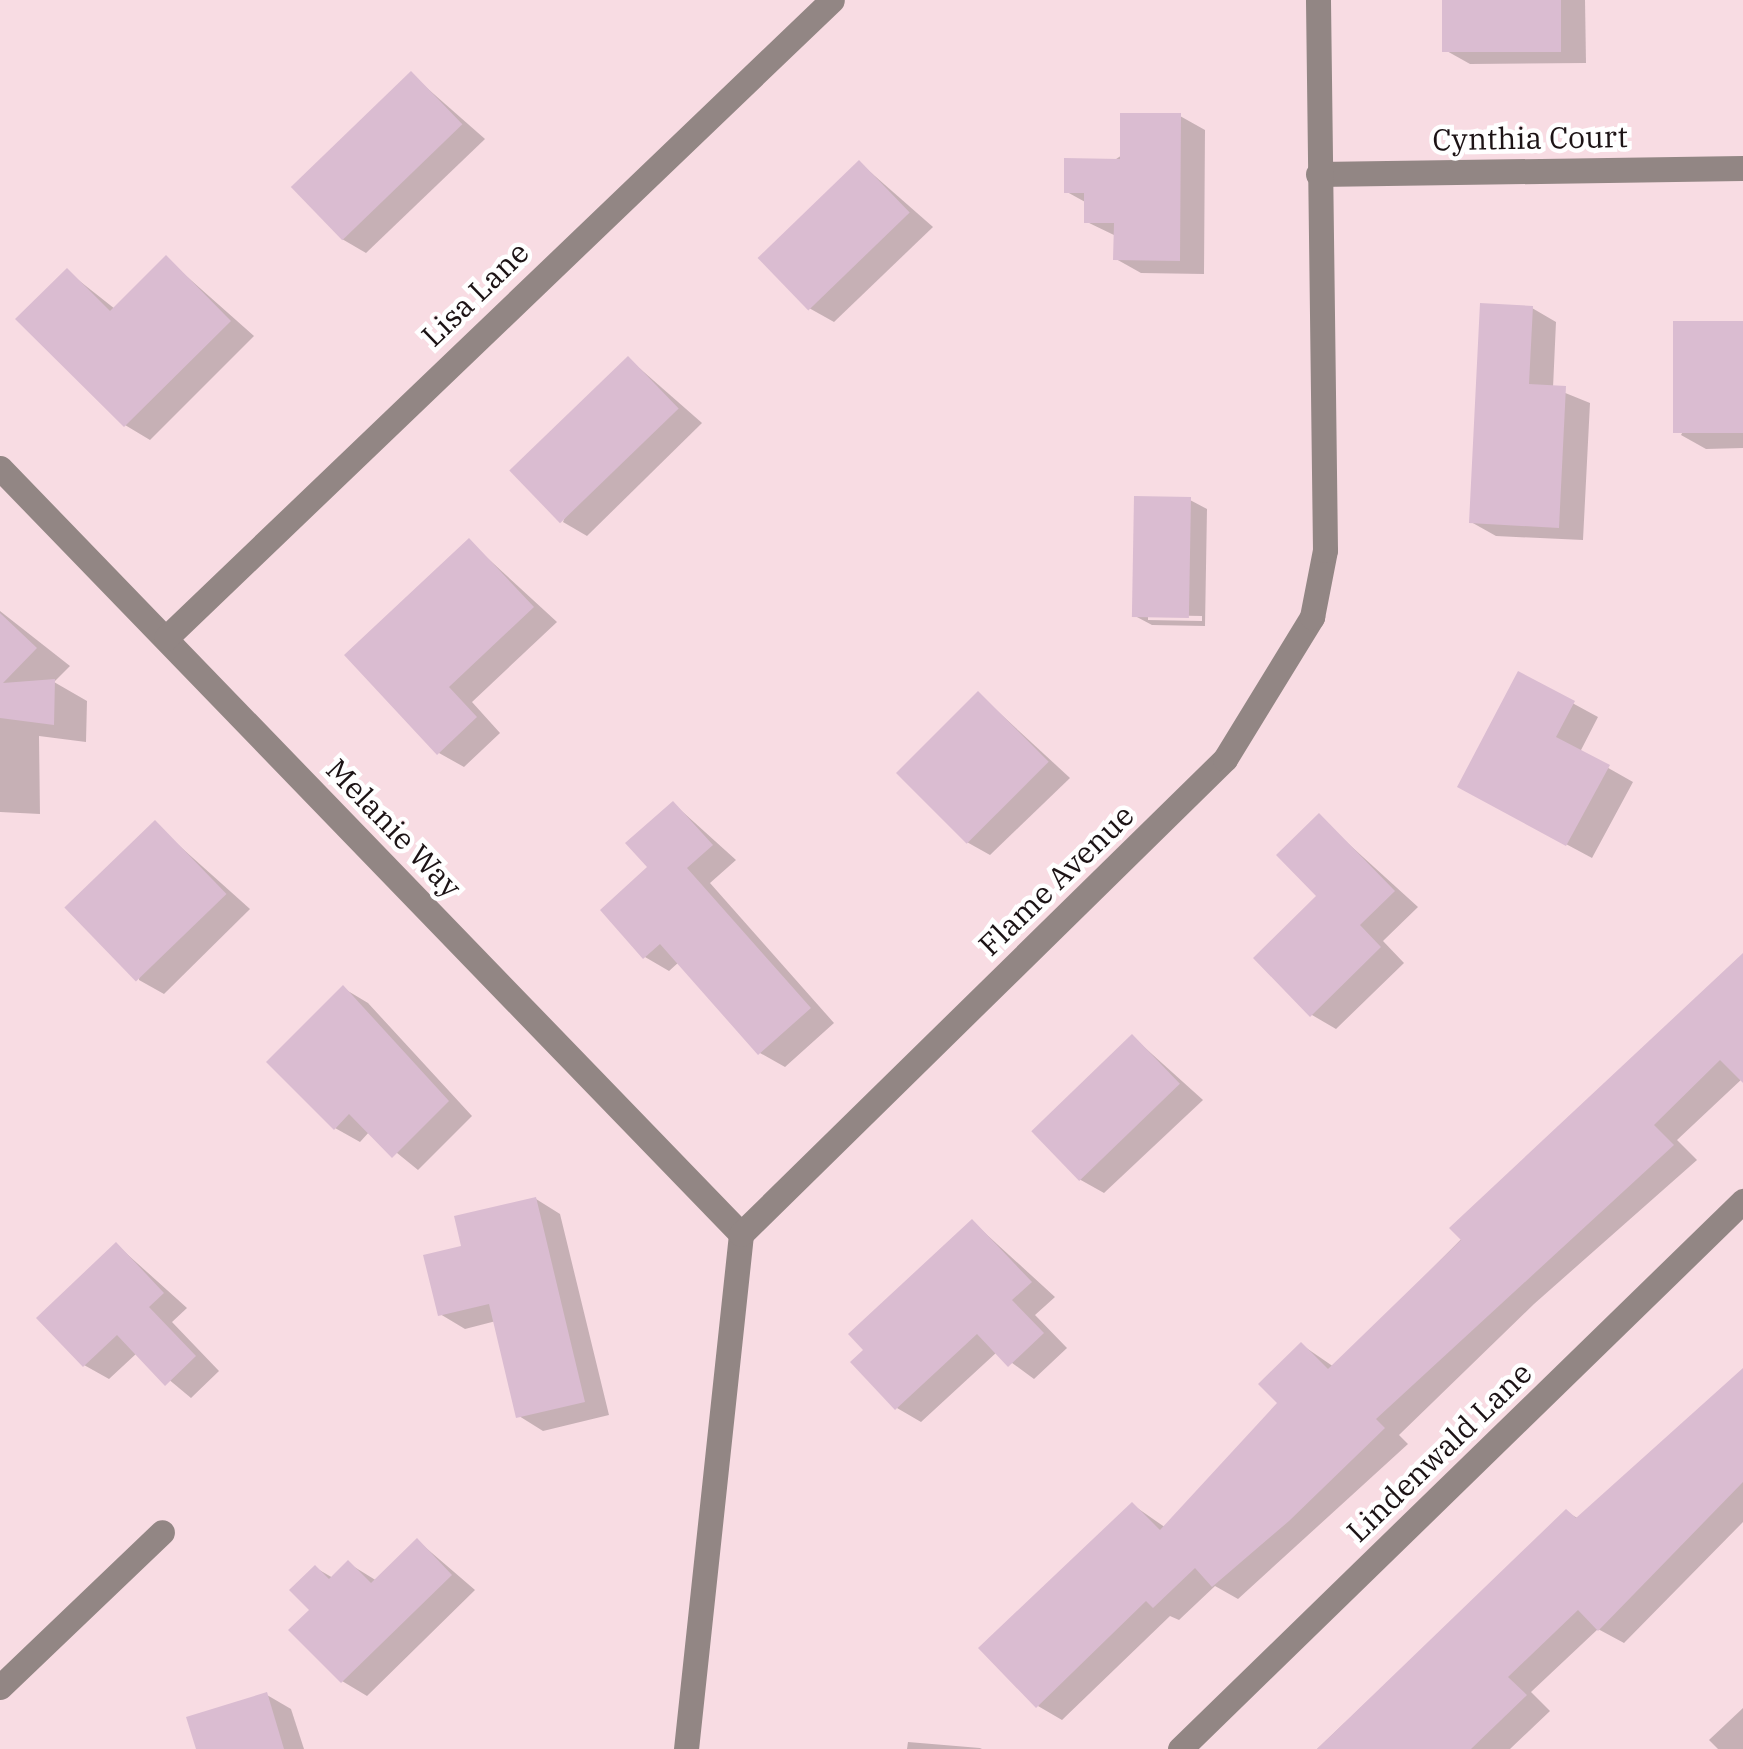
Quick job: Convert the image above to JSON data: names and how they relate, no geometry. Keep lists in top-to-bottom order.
{
  "streets": {
    "street": [
      "Cynthia Court",
      "Lisa Lane",
      "Melanie Way",
      "Flame Avenue",
      "Lindenwald Lane"
    ]
  },
  "crossings": [
    ["Cynthia Court", "Flame Avenue"],
    ["Lisa Lane", "Melanie Way"],
    ["Melanie Way", "Flame Avenue"]
  ]
}
